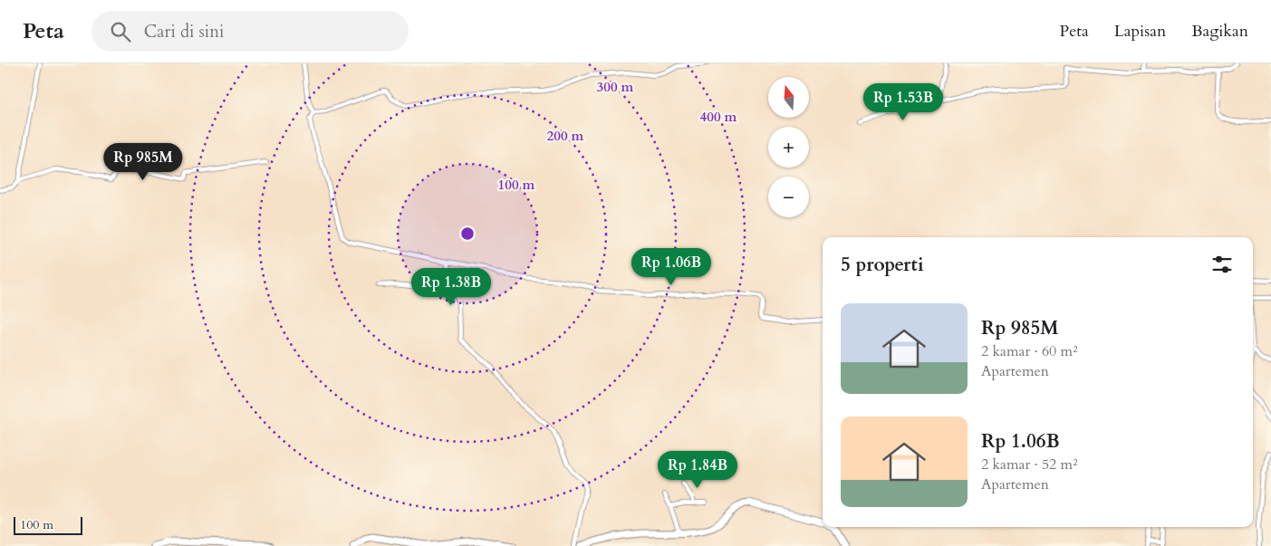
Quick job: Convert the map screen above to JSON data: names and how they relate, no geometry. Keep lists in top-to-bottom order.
{
  "scale_bar": "100 m",
  "north": "top",
  "page": {
    "header": "Peta",
    "search": "Cari di sini",
    "nav": ["Peta", "Lapisan", "Bagikan"],
    "map_buttons": ["+", "−"],
    "price": [
      "Rp 1.53B",
      "Rp 985M",
      "Rp 1.06B",
      "Rp 1.38B",
      "Rp 1.84B"
    ],
    "heading": "5 properti",
    "list": [
      {
        "name": "Rp 985M",
        "note": "2 kamar · 60 m² · Apartemen"
      },
      {
        "name": "Rp 1.06B",
        "note": "2 kamar · 52 m² · Apartemen"
      }
    ],
    "scale": "100 m"
  },
  "rings": [
    "300 m",
    "400 m",
    "200 m",
    "100 m"
  ]
}
